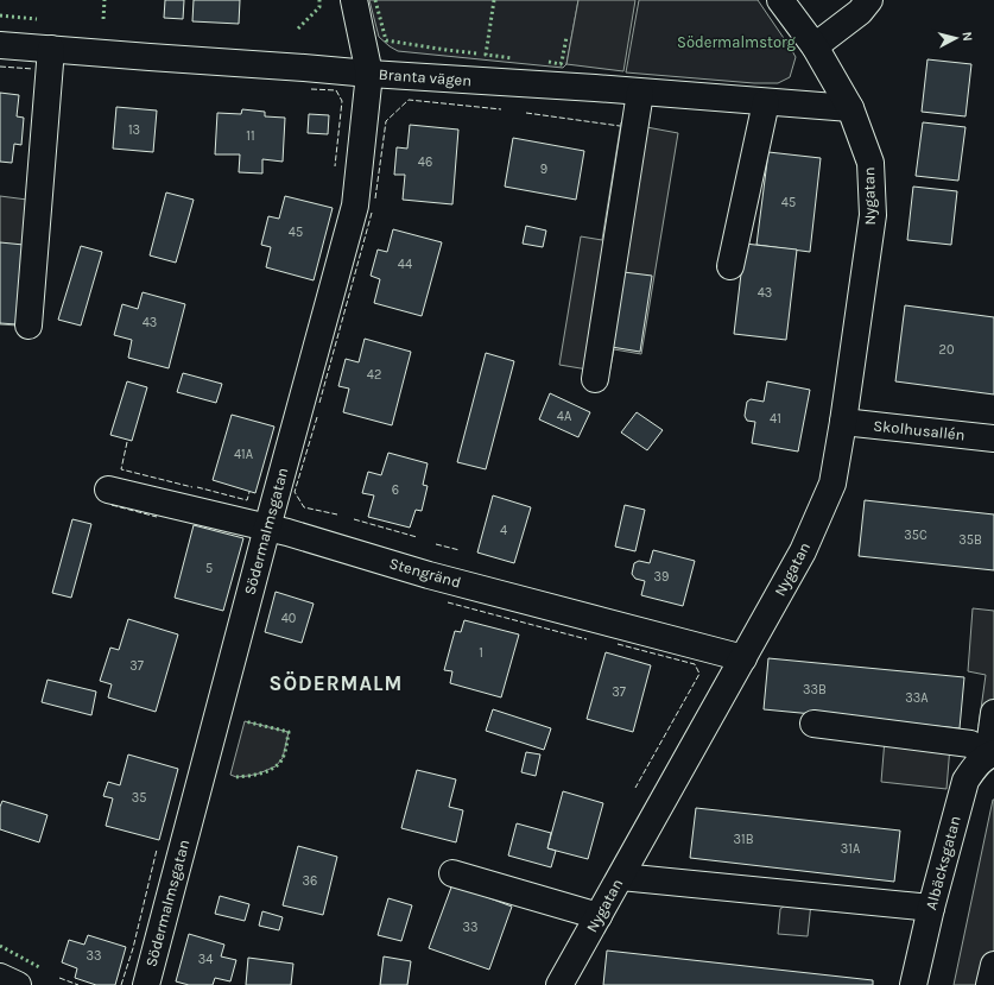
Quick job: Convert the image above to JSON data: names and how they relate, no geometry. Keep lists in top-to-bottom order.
{
  "streets": {
    "street": [
      "Branta vägen",
      "Nygatan",
      "Skolhusallén",
      "Södermalmsgatan",
      "Stengränd",
      "Albäcksgatan"
    ]
  },
  "crossings": [
    ["Branta vägen", "Nygatan"],
    ["Branta vägen", "Södermalmsgatan"],
    ["Nygatan", "Skolhusallén"],
    ["Nygatan", "Stengränd"],
    ["Södermalmsgatan", "Stengränd"]
  ],
  "districts": ["SÖDERMALM"],
  "parks": ["Södermalmstorg"],
  "house_numbers": [
    "13",
    "11",
    "46",
    "9",
    "45",
    "45",
    "44",
    "43",
    "43",
    "20",
    "42",
    "4A",
    "41",
    "41A",
    "6",
    "4",
    "35C",
    "35B",
    "5",
    "39",
    "40",
    "1",
    "37",
    "33B",
    "37",
    "33A",
    "35",
    "31B",
    "31A",
    "36",
    "33",
    "33",
    "34"
  ],
  "north": "right"
}
